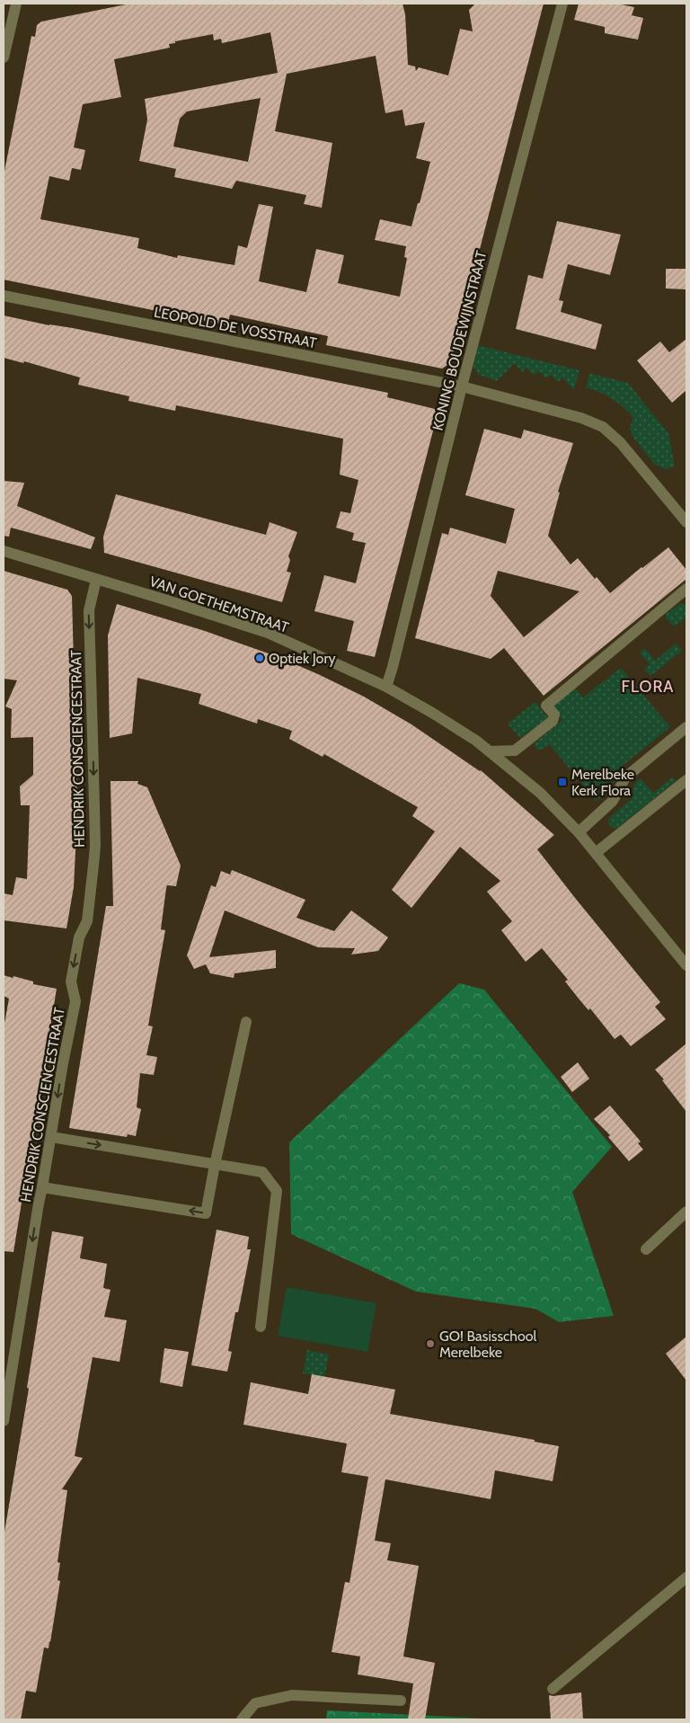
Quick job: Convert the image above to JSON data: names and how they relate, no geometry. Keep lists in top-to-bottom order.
{
  "streets": {
    "street": [
      "LEOPOLD DE VOSSTRAAT",
      "KONING BOUDEWIJNSTRAAT",
      "VAN GOETHEMSTRAAT",
      "HENDRIK CONSCIENCESTRAAT"
    ]
  },
  "crossings": [
    ["LEOPOLD DE VOSSTRAAT", "KONING BOUDEWIJNSTRAAT"],
    ["KONING BOUDEWIJNSTRAAT", "VAN GOETHEMSTRAAT"],
    ["VAN GOETHEMSTRAAT", "HENDRIK CONSCIENCESTRAAT"]
  ],
  "one_way": ["HENDRIK CONSCIENCESTRAAT"],
  "districts": ["FLORA"],
  "places": {
    "other": ["Optiek Jory", "GO! Basisschool Merelbeke"],
    "transit": ["Merelbeke Kerk Flora"]
  }
}
